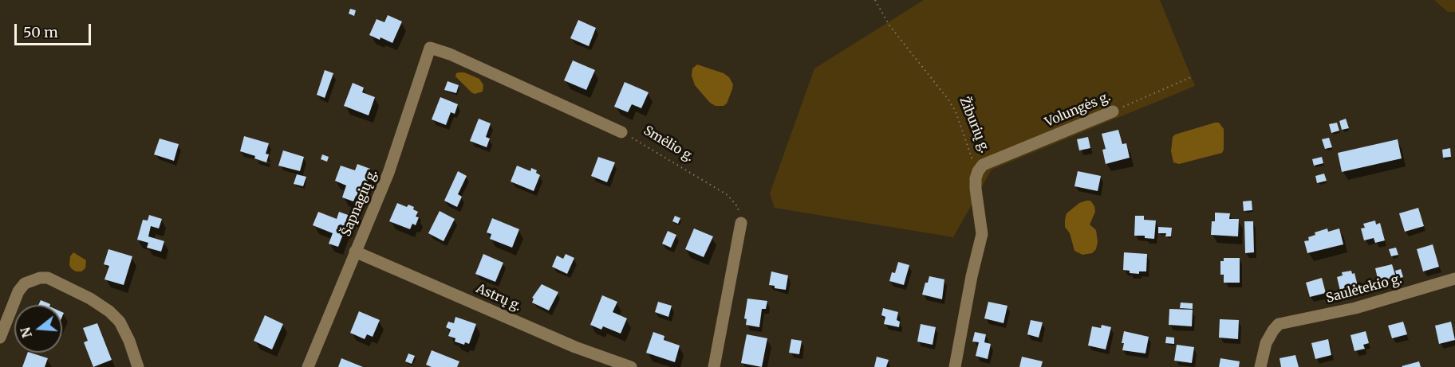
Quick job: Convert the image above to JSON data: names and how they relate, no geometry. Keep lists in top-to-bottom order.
{
  "streets": {
    "street": [
      "Volungės g.",
      "Žiburių g.",
      "Smėlio g.",
      "Šapnagių g.",
      "Saulėtekio g.",
      "Astrų g."
    ]
  },
  "crossings": [
    ["Volungės g.", "Žiburių g."],
    ["Smėlio g.", "Šapnagių g."],
    ["Šapnagių g.", "Astrų g."]
  ],
  "scale_bar": "50 m",
  "north": "left"
}
